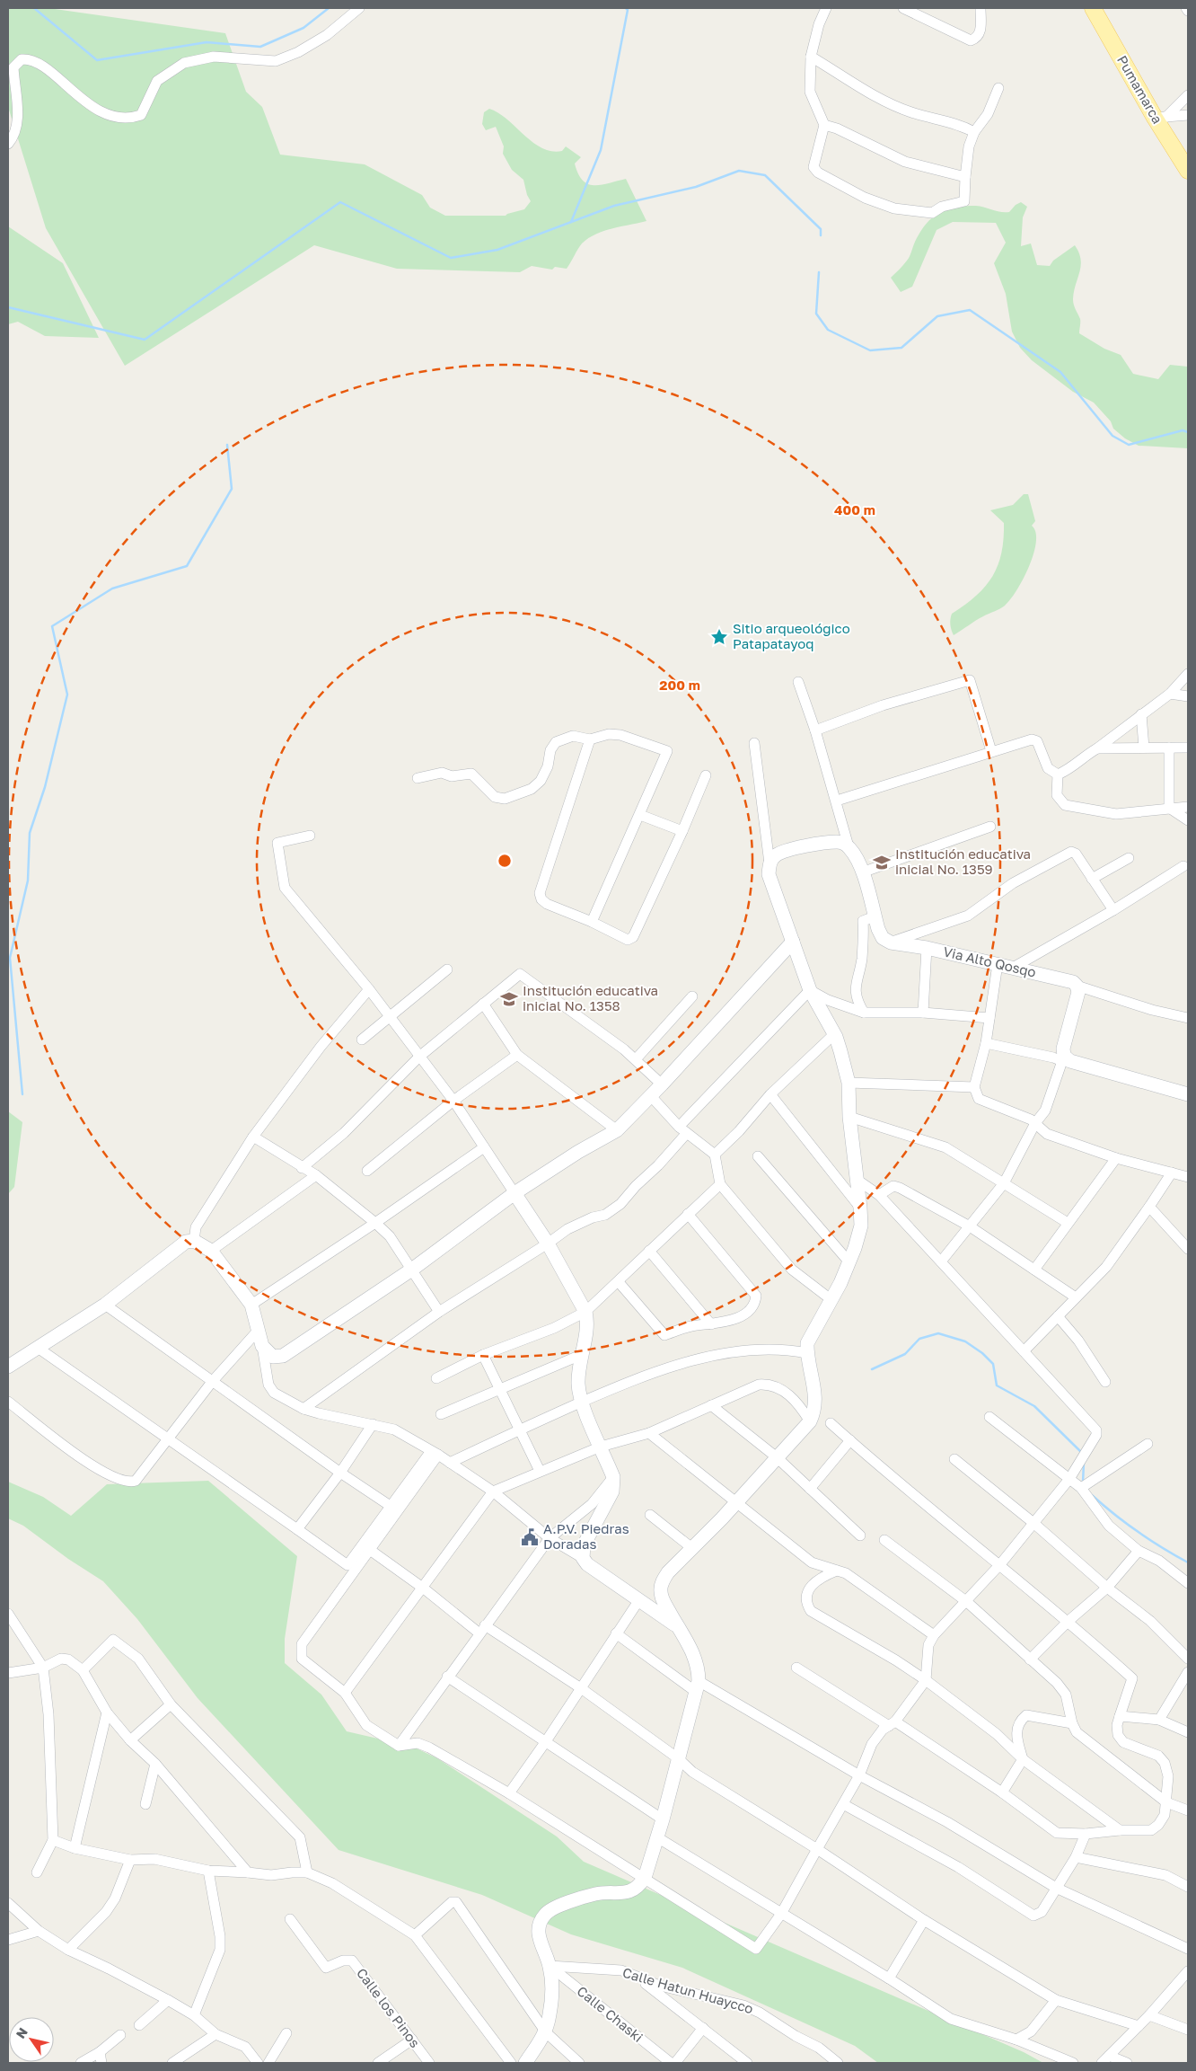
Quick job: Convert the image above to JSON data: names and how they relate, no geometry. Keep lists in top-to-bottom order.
{
  "streets": {
    "main road": ["Pumamarca"],
    "street": [
      "Via Alto Qosqo",
      "Calle Hatun Huaycco",
      "Calle los Pinos",
      "Calle Chaski"
    ]
  },
  "crossings": [
    ["Calle Hatun Huaycco", "Calle Chaski"]
  ],
  "places": {
    "place": ["Sitio arqueológico Patapatayoq"],
    "school or university": ["Institución educativa inicial No. 1359", "Institución educativa inicial No. 1358"],
    "public building": ["A.P.V. Piedras Doradas"]
  },
  "north": "top left",
  "rings": ["400 m", "200 m"]
}
